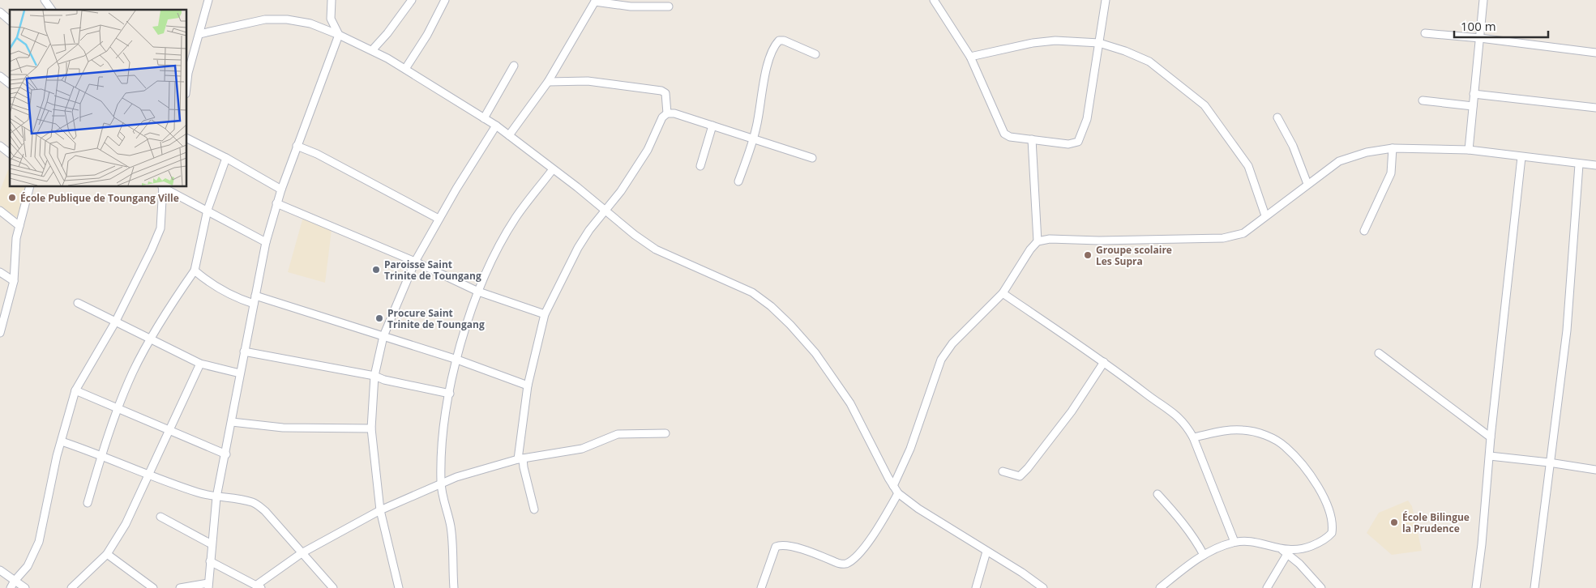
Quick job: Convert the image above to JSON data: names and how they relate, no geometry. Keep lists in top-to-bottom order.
{
  "places": [
    "École Publique de Toungang Ville",
    "Groupe scolaire Les Supra",
    "Paroisse Saint Trinite de Toungang",
    "Procure Saint Trinite de Toungang",
    "École Bilingue la Prudence"
  ],
  "scale_bar": "100 m"
}
